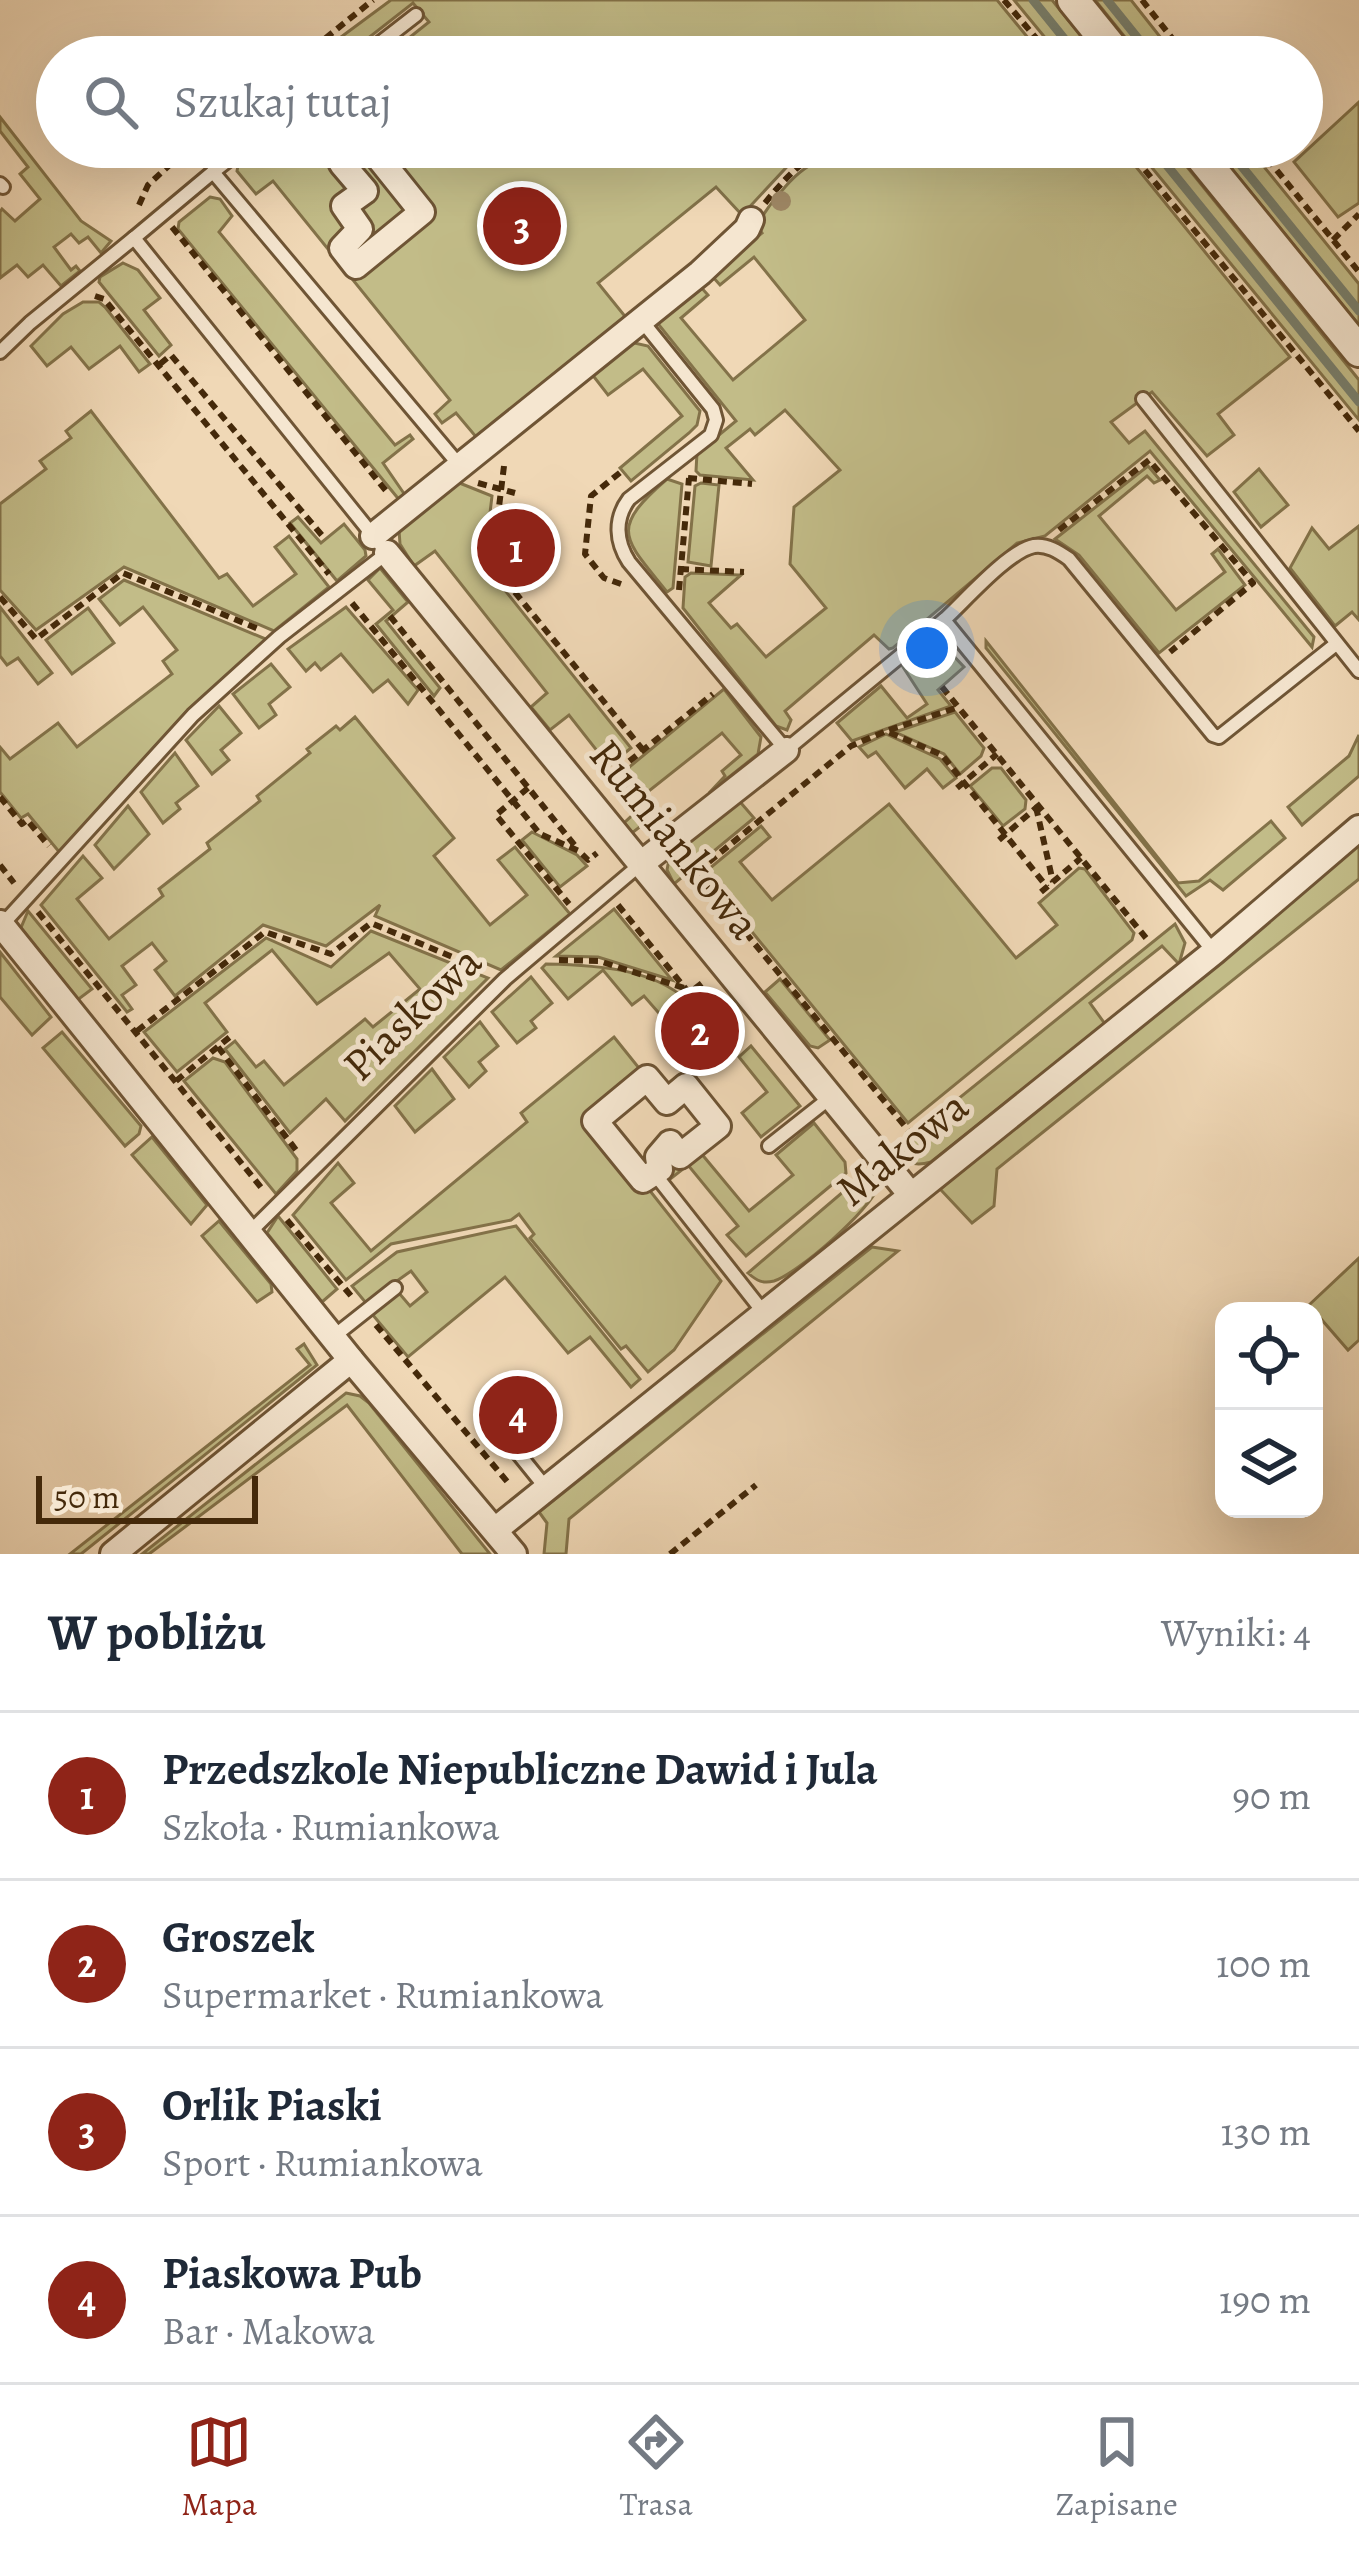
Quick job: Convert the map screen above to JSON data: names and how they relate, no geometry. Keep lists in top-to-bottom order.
{
  "streets": {
    "street": ["Rumiankowa", "Makowa"],
    "lane": ["Piaskowa"]
  },
  "crossings": [
    ["Rumiankowa", "Piaskowa"],
    ["Rumiankowa", "Makowa"]
  ],
  "scale_bar": "50 m",
  "page": {
    "search": "Szukaj tutaj",
    "pins": [
      "3",
      "1",
      "2",
      "4"
    ],
    "scale": "50 m",
    "heading": ["W pobliżu", "Wyniki: 4"],
    "list": [
      {
        "mark": "1",
        "name": "Przedszkole Niepubliczne Dawid i Jula",
        "note": "Szkoła · Rumiankowa",
        "value": "90 m"
      },
      {
        "mark": "2",
        "name": "Groszek",
        "note": "Supermarket · Rumiankowa",
        "value": "100 m"
      },
      {
        "mark": "3",
        "name": "Orlik Piaski",
        "note": "Sport · Rumiankowa",
        "value": "130 m"
      },
      {
        "mark": "4",
        "name": "Piaskowa Pub",
        "note": "Bar · Makowa",
        "value": "190 m"
      }
    ],
    "nav": ["Mapa", "Trasa", "Zapisane"]
  }
}
